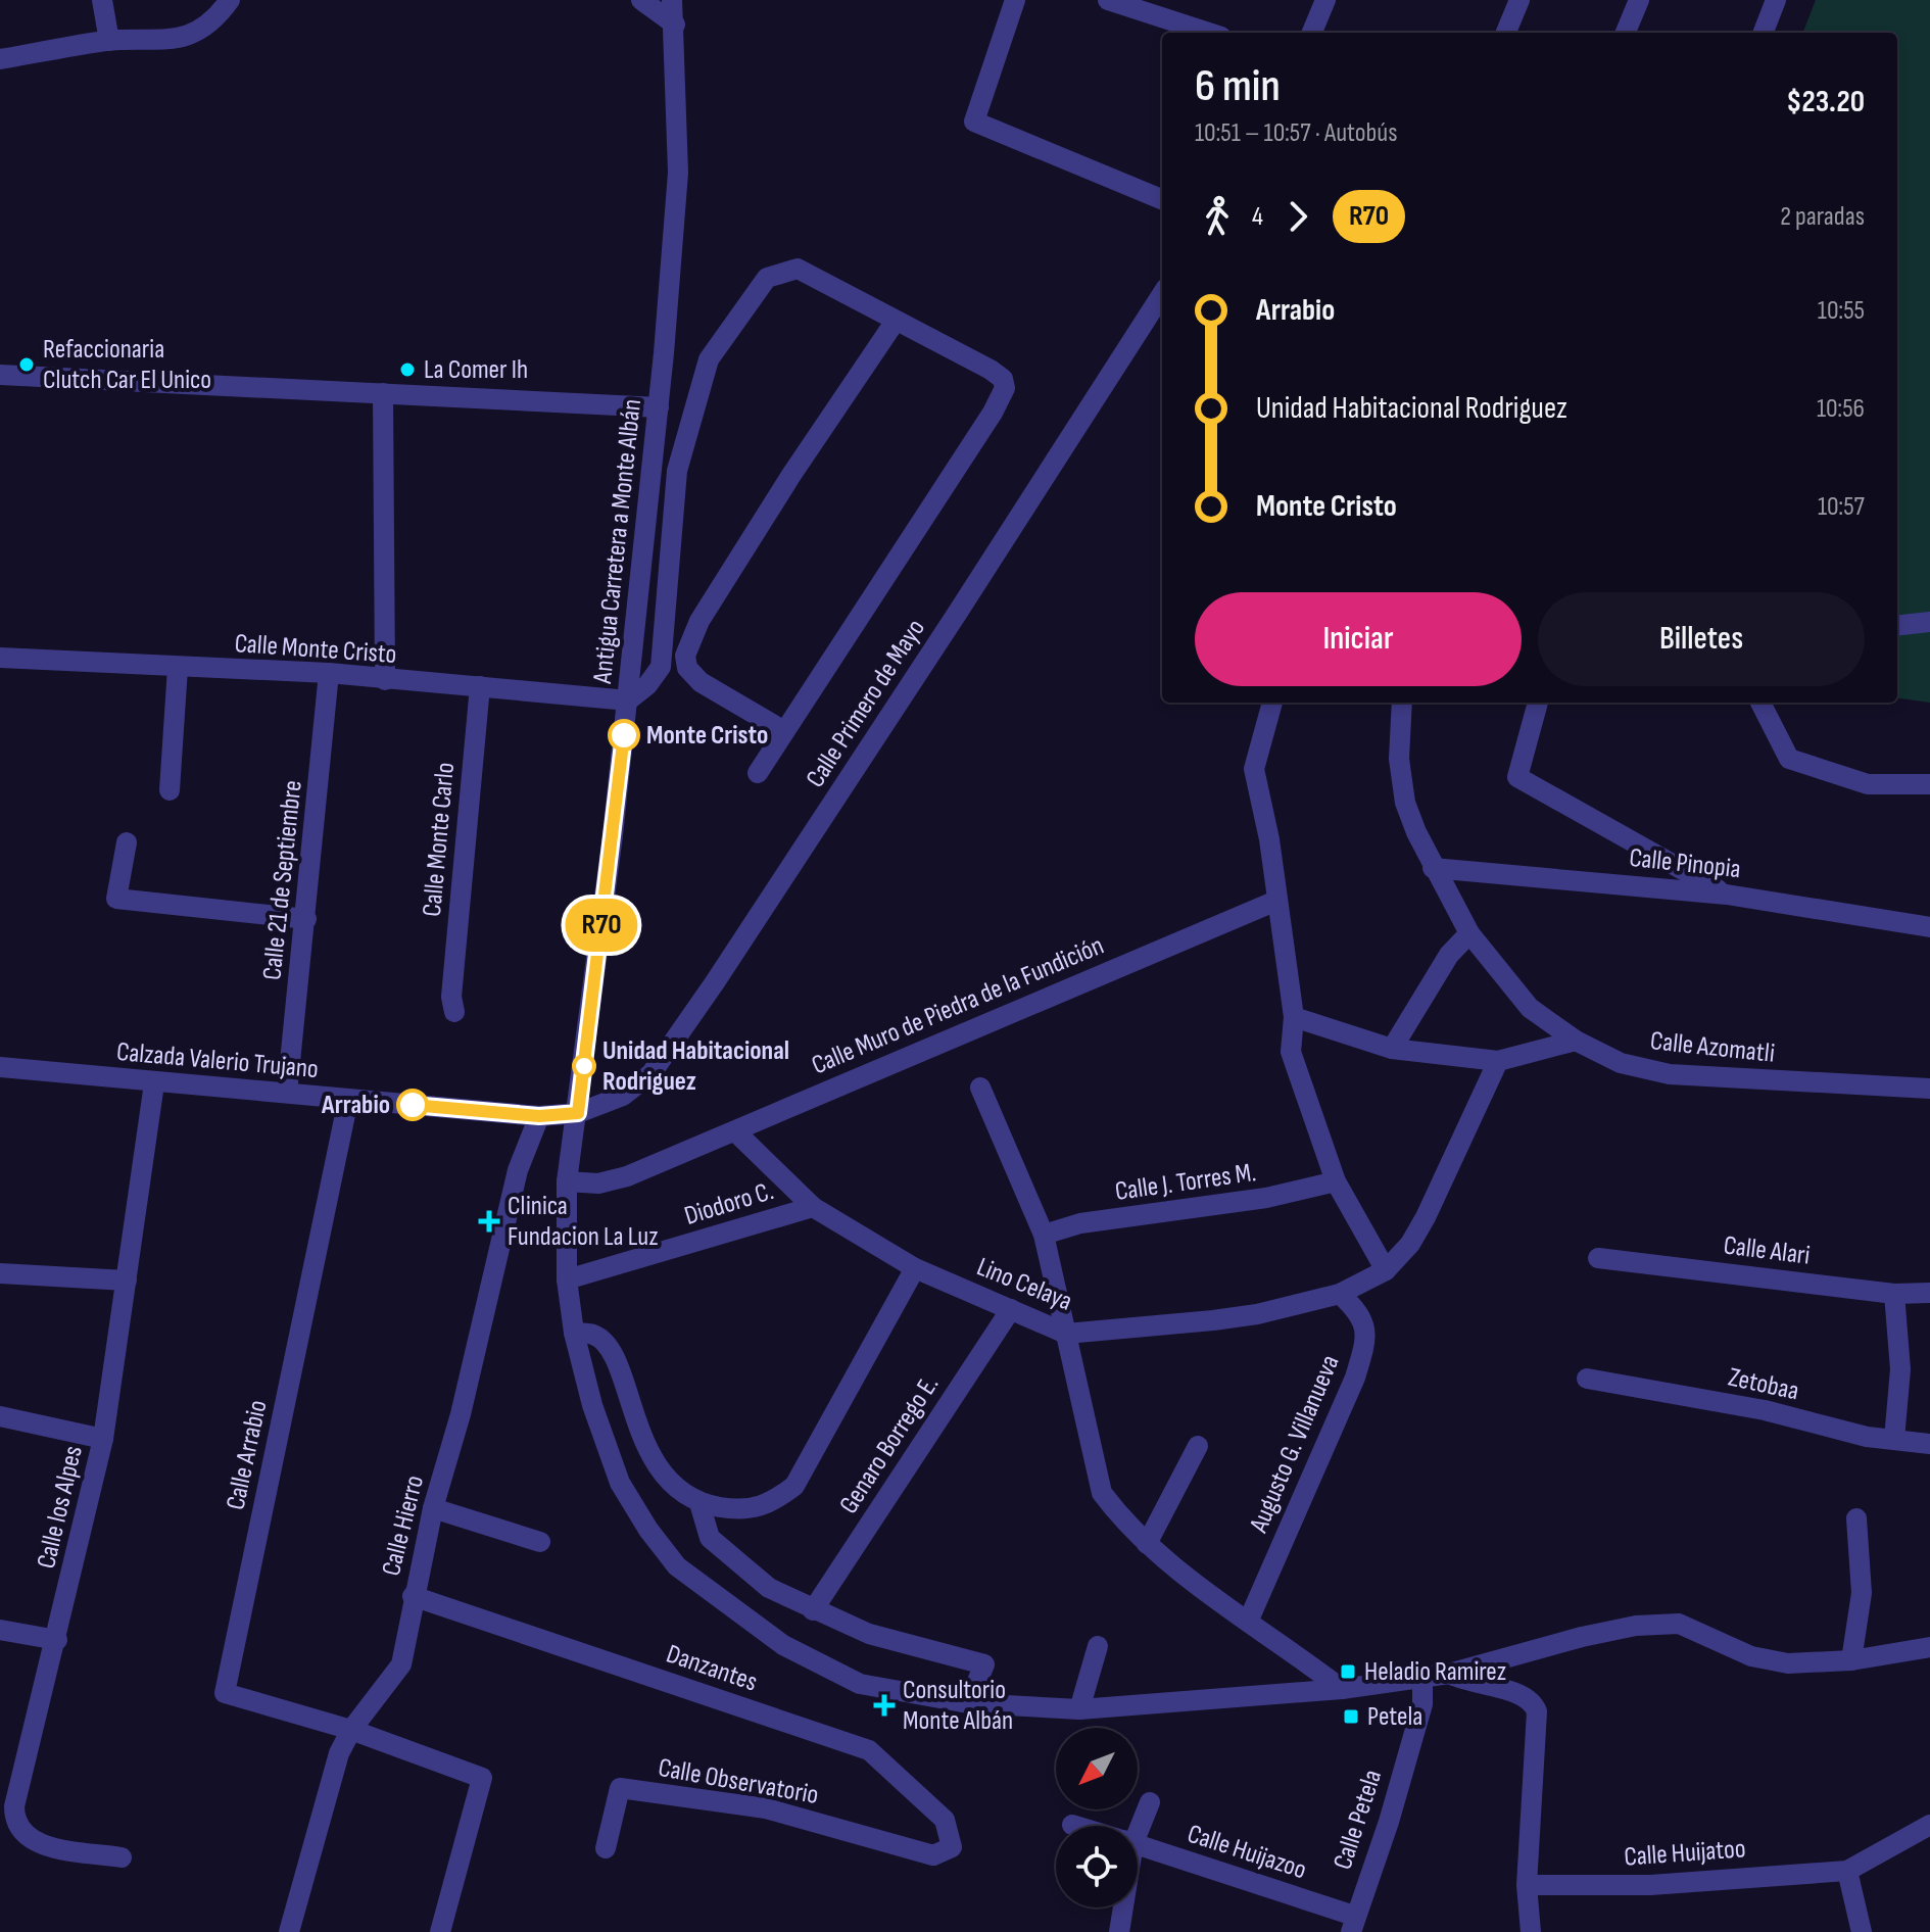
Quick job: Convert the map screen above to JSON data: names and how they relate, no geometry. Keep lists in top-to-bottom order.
{
  "streets": {
    "street": [
      "Antigua Carretera a Monte Albán",
      "Calle Monte Cristo",
      "Calle Primero de Mayo",
      "Calle Monte Carlo",
      "Calle Pinopia",
      "Calle 21 de Septiembre",
      "Calle Muro de Piedra de la Fundición",
      "Calle Azomatli",
      "Calzada Valerio Trujano",
      "Calle J. Torres M.",
      "Diodoro C.",
      "Calle Alari",
      "Lino Celaya",
      "Zetobaa",
      "Augusto G. Villanueva",
      "Genaro Borrego E.",
      "Calle Arrabio",
      "Calle los Alpes",
      "Calle Hierro",
      "Danzantes",
      "Calle Observatorio",
      "Calle Petela",
      "Calle Huijazoo",
      "Calle Huijatoo"
    ]
  },
  "crossings": [
    ["Antigua Carretera a Monte Albán", "Calle Monte Cristo"],
    ["Antigua Carretera a Monte Albán", "Calle Primero de Mayo"],
    ["Antigua Carretera a Monte Albán", "Calle Muro de Piedra de la Fundición"],
    ["Antigua Carretera a Monte Albán", "Calzada Valerio Trujano"],
    ["Antigua Carretera a Monte Albán", "Diodoro C."],
    ["Antigua Carretera a Monte Albán", "Calle Petela"],
    ["Calle Monte Cristo", "Calle Monte Carlo"],
    ["Calle Monte Cristo", "Calle 21 de Septiembre"],
    ["Calle Primero de Mayo", "Calzada Valerio Trujano"],
    ["Calle Pinopia", "Calle Azomatli"],
    ["Calle 21 de Septiembre", "Calzada Valerio Trujano"],
    ["Calle Muro de Piedra de la Fundición", "Lino Celaya"],
    ["Calzada Valerio Trujano", "Calle Arrabio"],
    ["Calzada Valerio Trujano", "Calle los Alpes"],
    ["Calzada Valerio Trujano", "Calle Hierro"],
    ["Diodoro C.", "Lino Celaya"],
    ["Lino Celaya", "Augusto G. Villanueva"],
    ["Lino Celaya", "Genaro Borrego E."],
    ["Calle Arrabio", "Calle Hierro"],
    ["Calle Hierro", "Danzantes"],
    ["Danzantes", "Calle Observatorio"],
    ["Calle Petela", "Calle Huijazoo"]
  ],
  "places": {
    "other": [
      "Refaccionaria Clutch Car El Unico",
      "La Comer Ih",
      "Monte Cristo",
      "Unidad Habitacional Rodriguez",
      "Arrabio"
    ],
    "health": ["Clinica Fundacion La Luz", "Consultorio Monte Albán"],
    "transit": ["Heladio Ramirez", "Petela"]
  },
  "lines": ["bus line R70"],
  "north": "bottom left",
  "page": {
    "on_map": "R70",
    "heading": ["6 min", "10:51 – 10:57 · Autobús", "$23.20"],
    "legs": ["4", "R70", "2 paradas"],
    "list": [
      {
        "name": "Arrabio",
        "value": "10:55"
      },
      {
        "name": "Unidad Habitacional Rodriguez",
        "value": "10:56"
      },
      {
        "name": "Monte Cristo",
        "value": "10:57"
      }
    ],
    "buttons": ["Iniciar", "Billetes"]
  }
}
